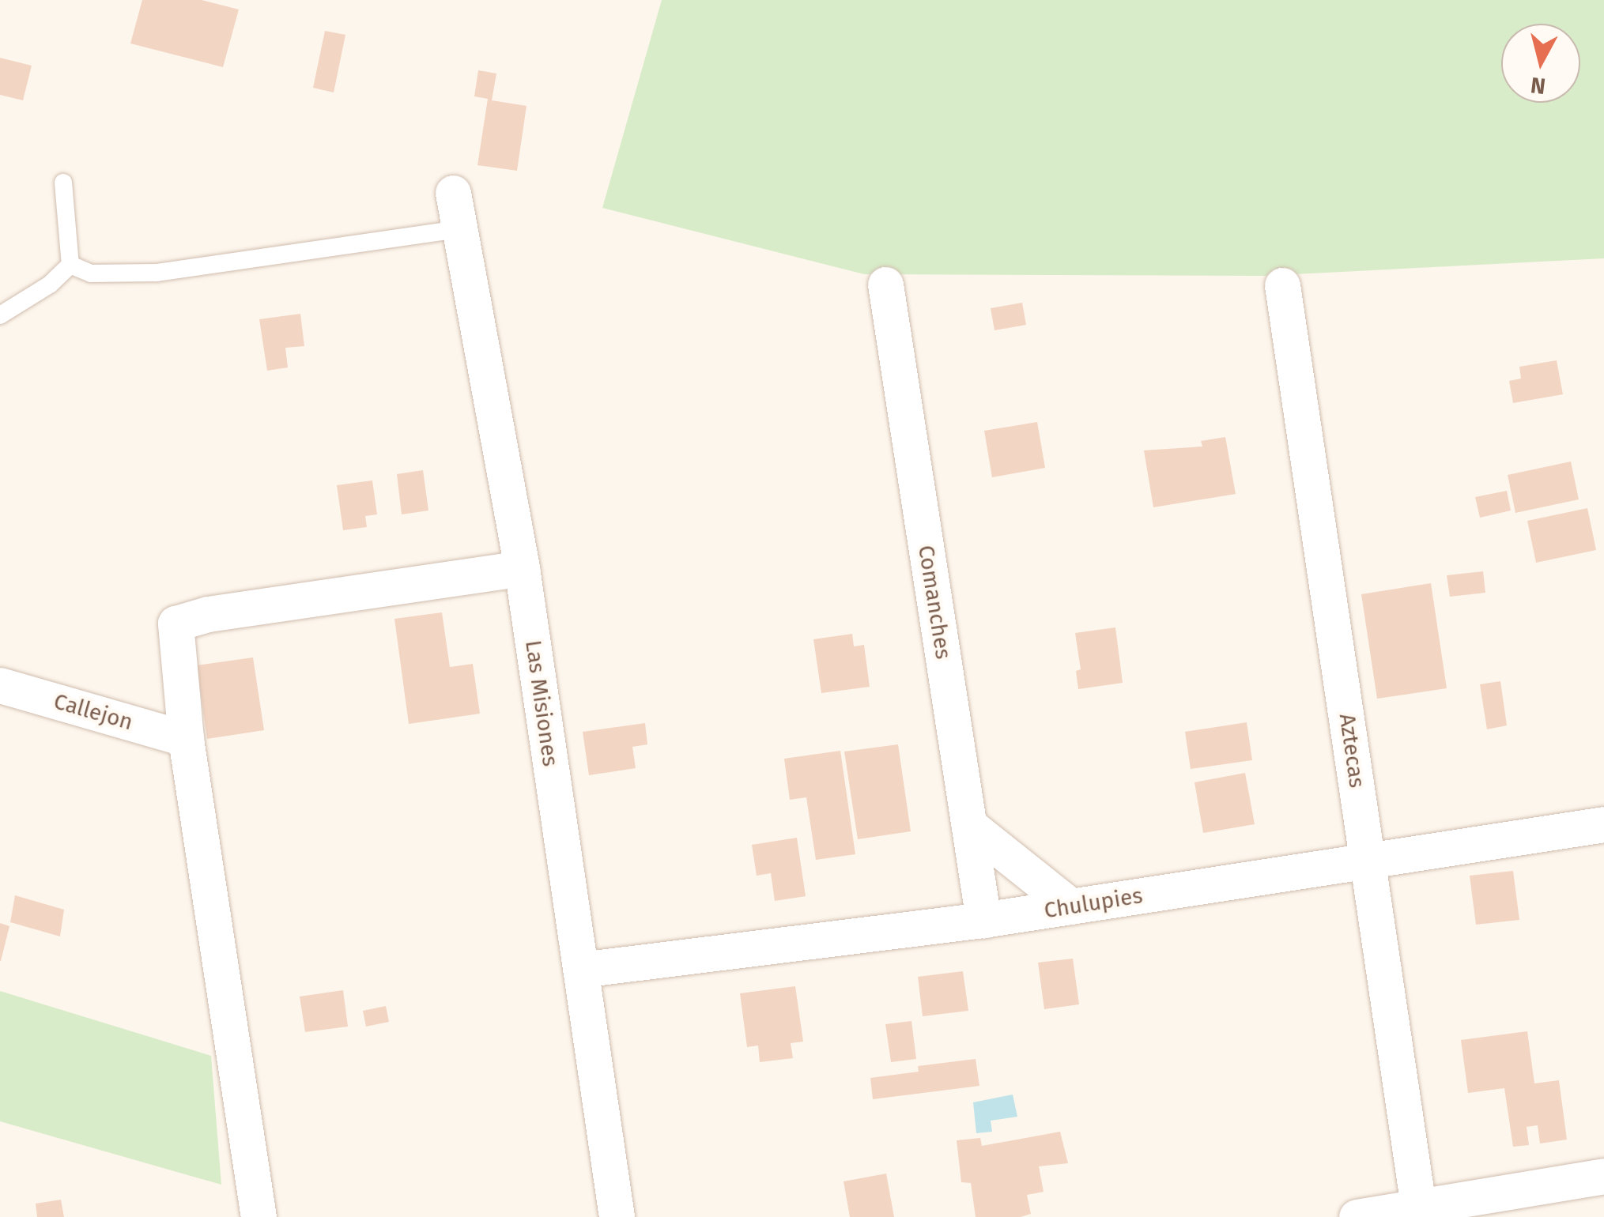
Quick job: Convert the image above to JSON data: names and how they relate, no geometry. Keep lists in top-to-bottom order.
{
  "streets": {
    "street": [
      "Comanches",
      "Las Misiones",
      "Callejon",
      "Aztecas",
      "Chulupies"
    ]
  },
  "crossings": [
    ["Comanches", "Chulupies"],
    ["Las Misiones", "Chulupies"],
    ["Aztecas", "Chulupies"]
  ],
  "north": "bottom"
}
